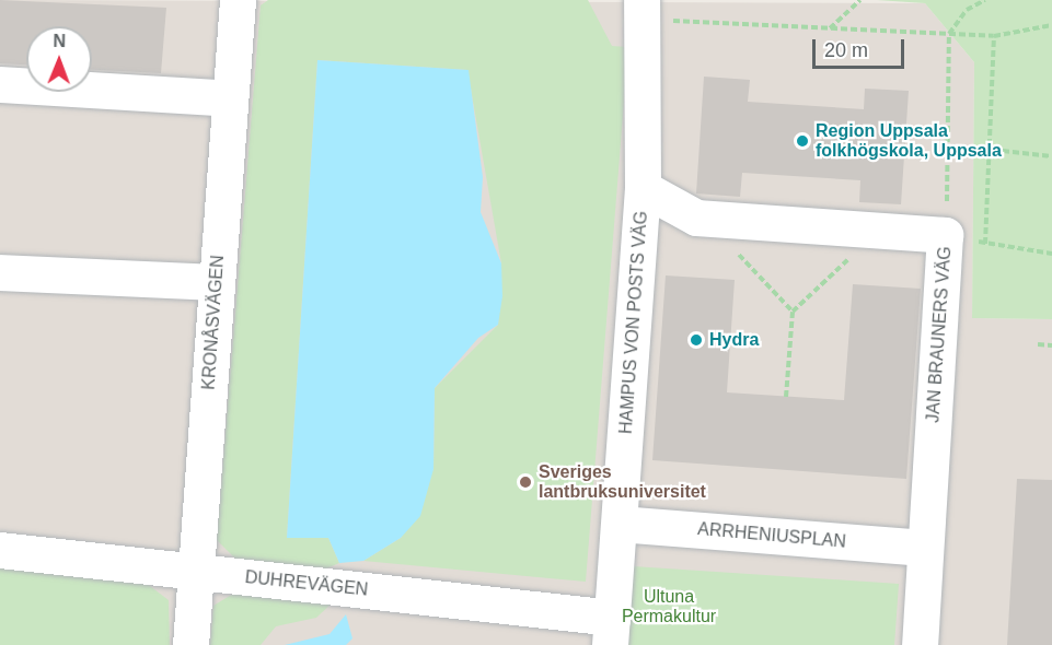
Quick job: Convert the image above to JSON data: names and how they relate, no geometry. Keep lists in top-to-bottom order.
{
  "streets": {
    "street": [
      "KRONÅSVÄGEN",
      "HAMPUS VON POSTS VÄG",
      "JAN BRAUNERS VÄG",
      "ARRHENIUSPLAN",
      "DUHREVÄGEN"
    ]
  },
  "crossings": [
    ["KRONÅSVÄGEN", "DUHREVÄGEN"],
    ["HAMPUS VON POSTS VÄG", "JAN BRAUNERS VÄG"],
    ["HAMPUS VON POSTS VÄG", "ARRHENIUSPLAN"],
    ["HAMPUS VON POSTS VÄG", "DUHREVÄGEN"],
    ["JAN BRAUNERS VÄG", "ARRHENIUSPLAN"]
  ],
  "parks": ["Ultuna Permakultur"],
  "places": ["Region Uppsala folkhögskola, Uppsala", "Hydra", "Sveriges lantbruksuniversitet"],
  "scale_bar": "20 m",
  "north": "top"
}
